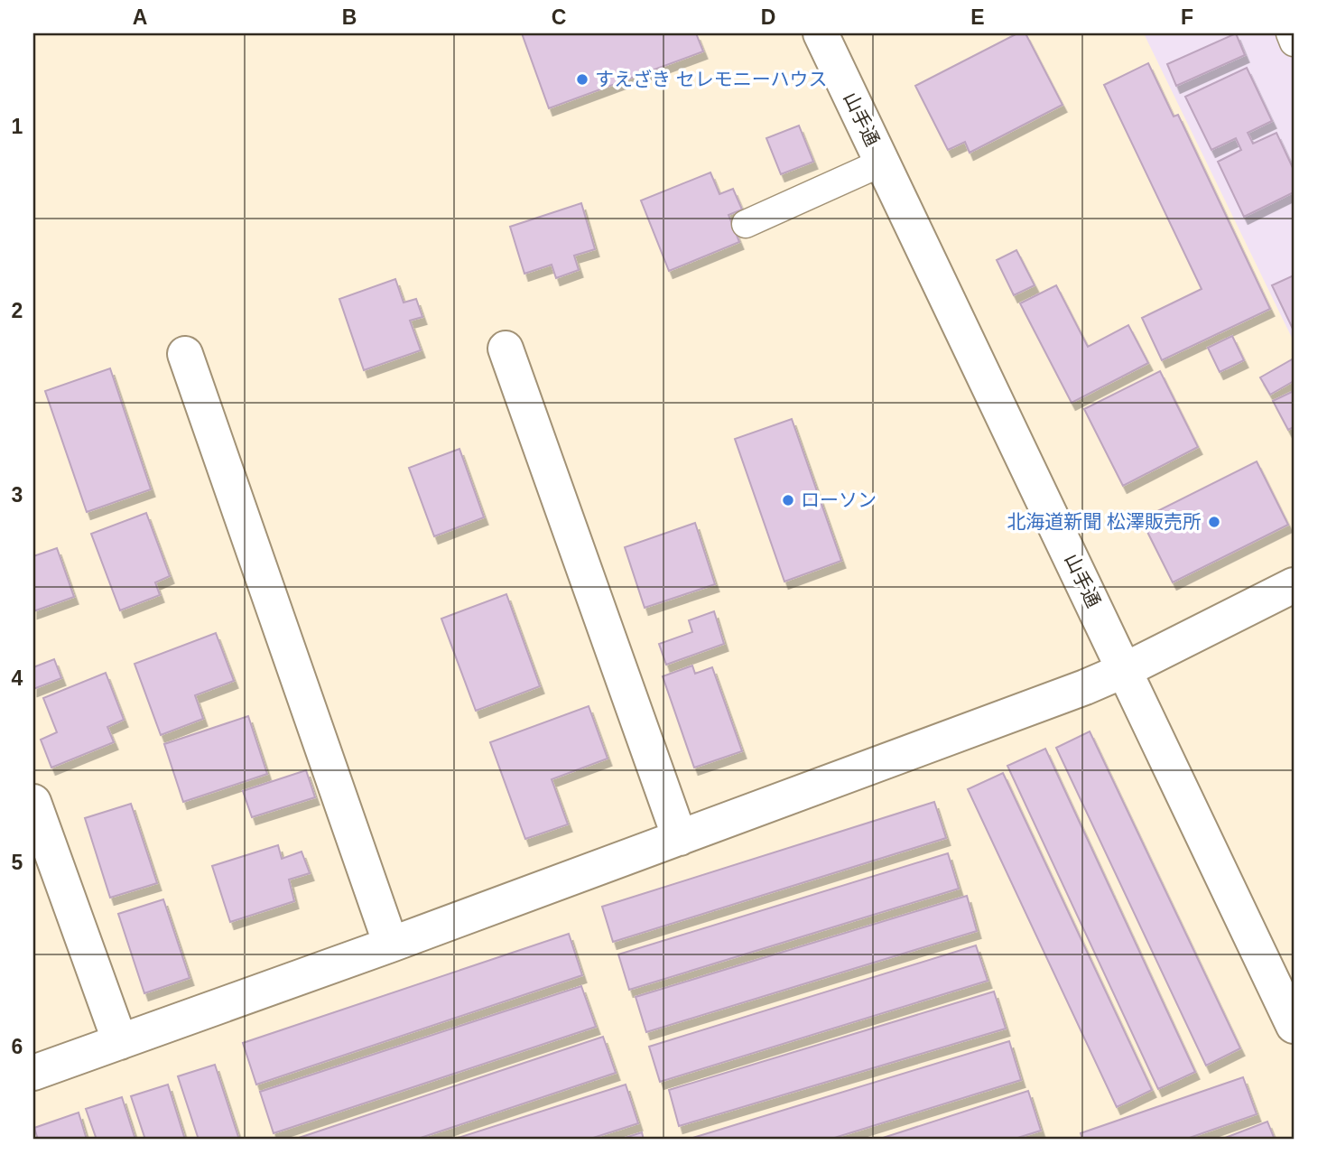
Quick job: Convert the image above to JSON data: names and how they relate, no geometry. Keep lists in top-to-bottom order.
{
  "streets": {
    "street": ["山手通"]
  },
  "places": ["すえざき セレモニーハウス", "ローソン", "北海道新聞 松澤販売所"],
  "grid": {
    "columns": [
      "A",
      "B",
      "C",
      "D",
      "E",
      "F"
    ],
    "rows": [
      "1",
      "2",
      "3",
      "4",
      "5",
      "6"
    ]
  }
}
